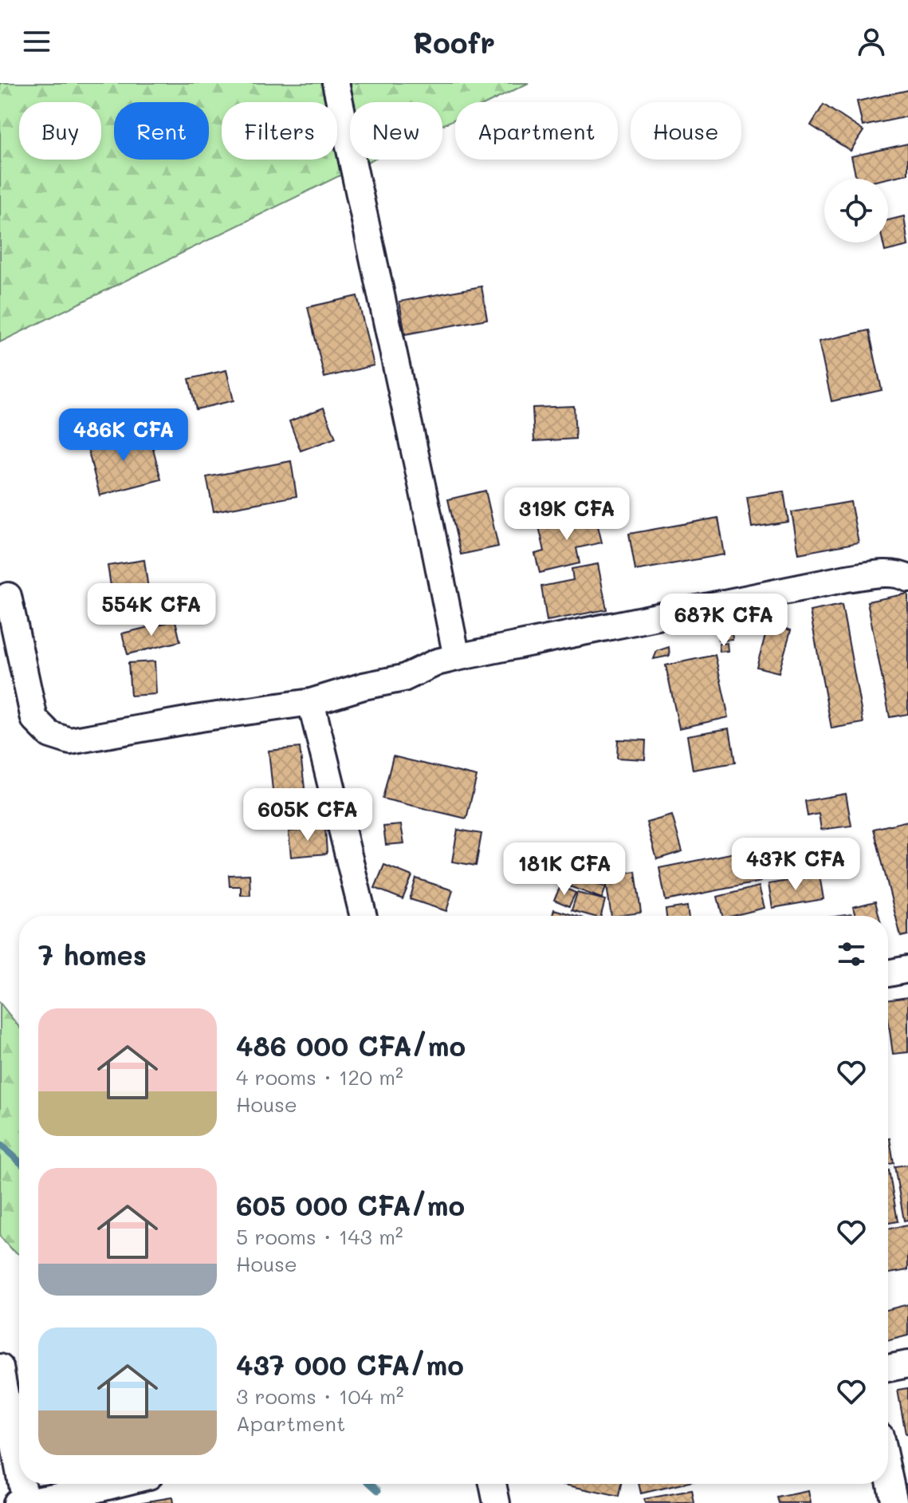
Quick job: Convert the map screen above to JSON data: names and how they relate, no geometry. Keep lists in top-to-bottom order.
{
  "page": {
    "header": "Roofr",
    "chip": [
      "Buy",
      "Rent",
      "Filters",
      "New",
      "Apartment",
      "House"
    ],
    "price": [
      "486K CFA",
      "319K CFA",
      "554K CFA",
      "687K CFA",
      "605K CFA",
      "437K CFA",
      "181K CFA"
    ],
    "heading": "7 homes",
    "list": [
      {
        "name": "486 000 CFA/mo",
        "note": "4 rooms · 120 m² · House"
      },
      {
        "name": "605 000 CFA/mo",
        "note": "5 rooms · 143 m² · House"
      },
      {
        "name": "437 000 CFA/mo",
        "note": "3 rooms · 104 m² · Apartment"
      }
    ]
  }
}
